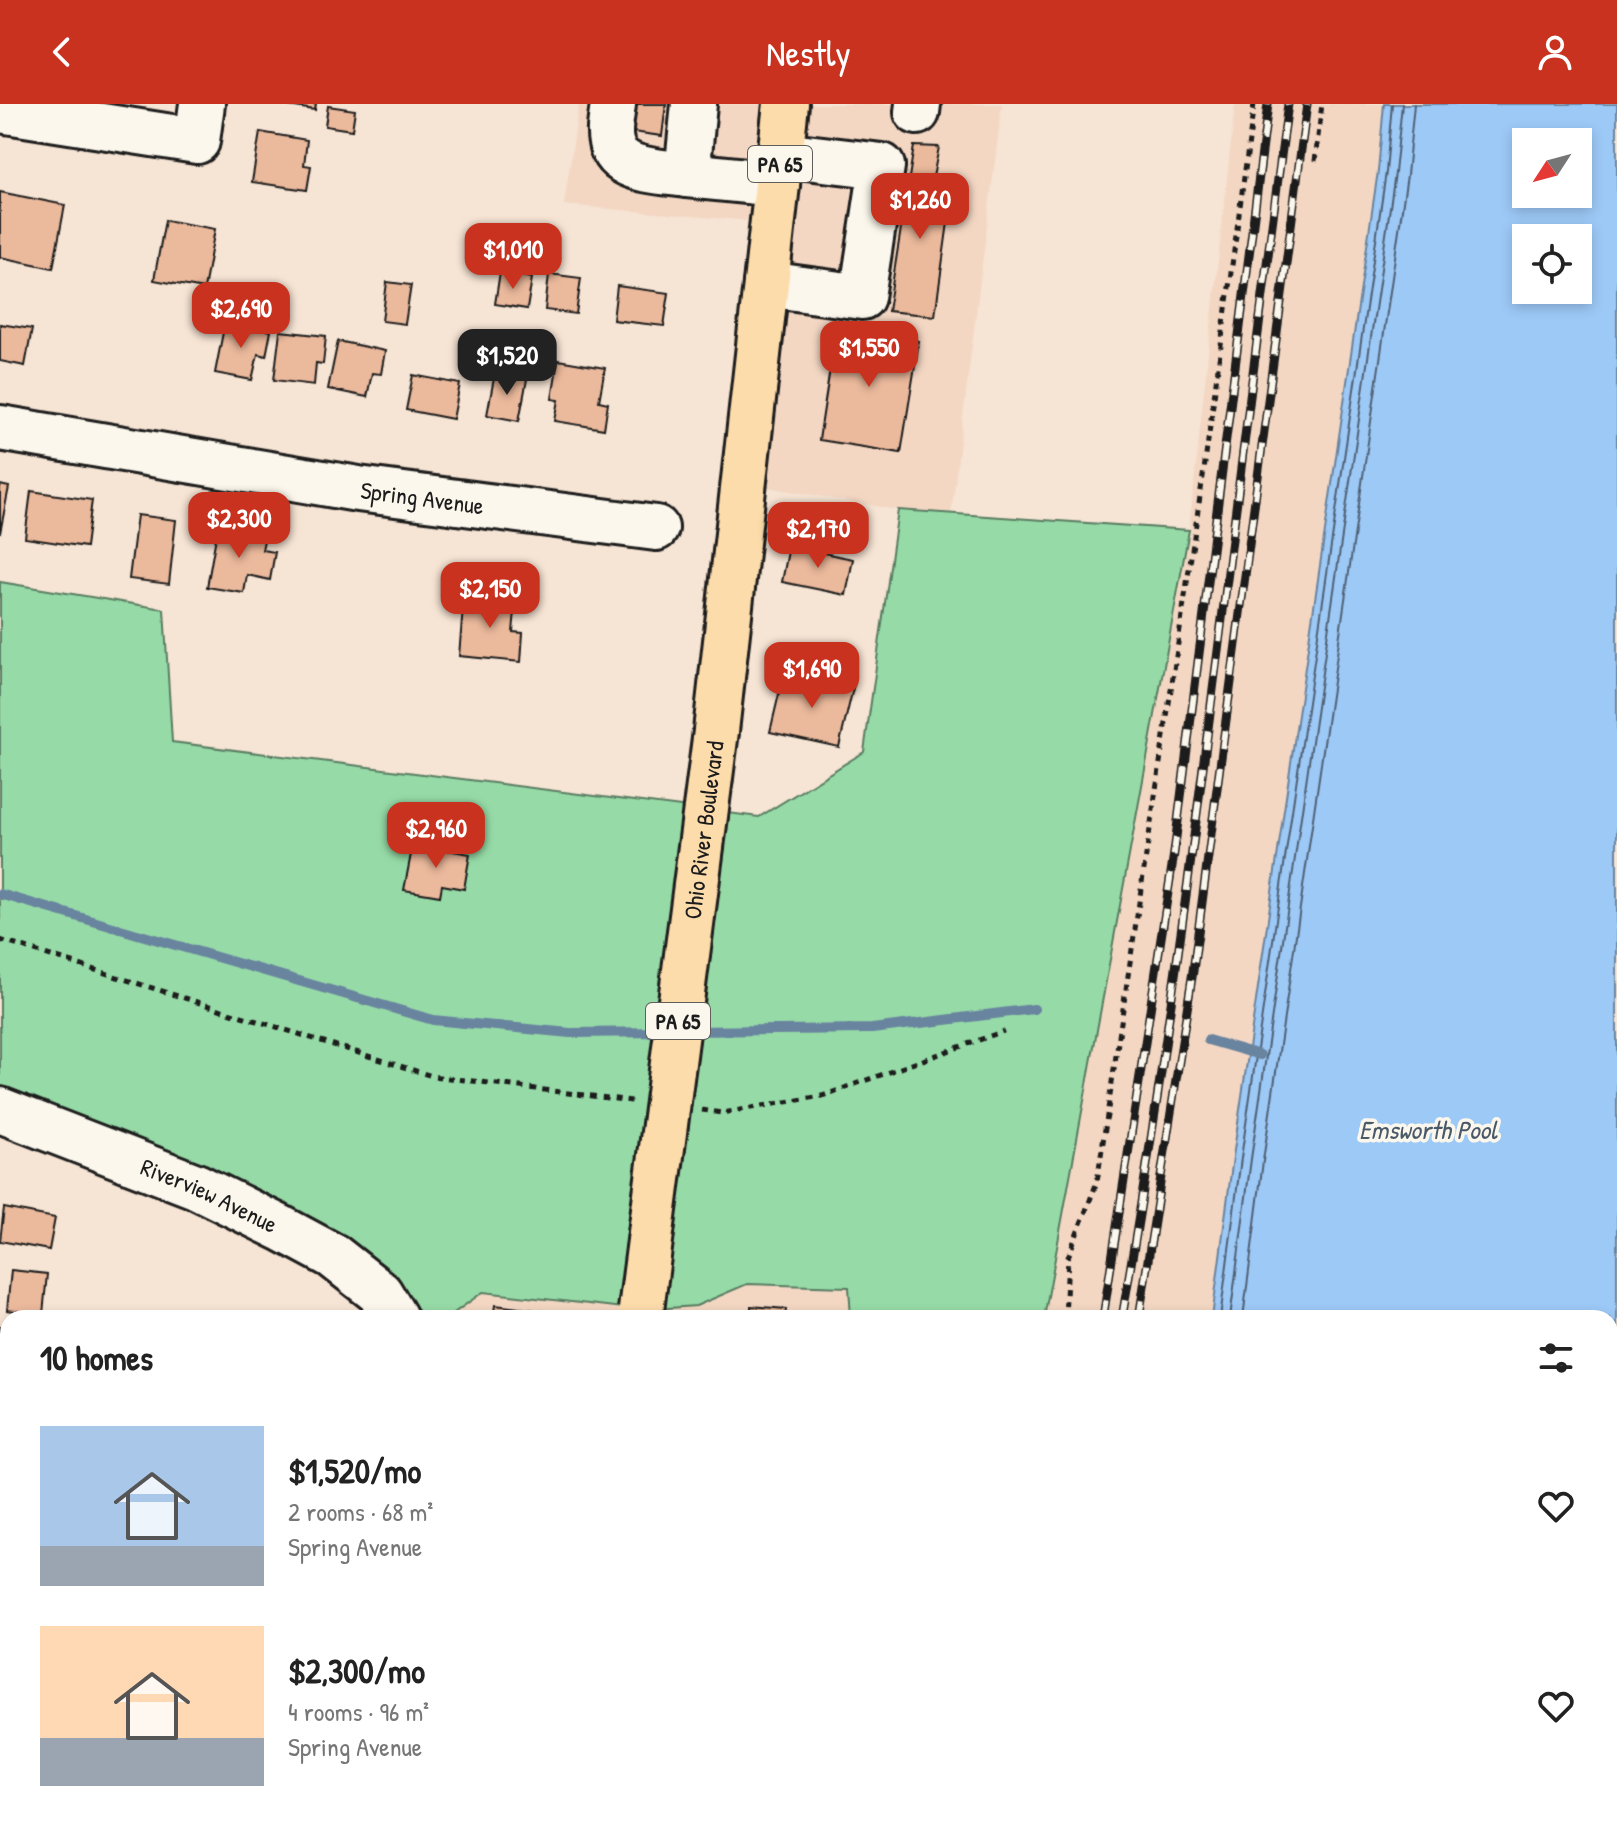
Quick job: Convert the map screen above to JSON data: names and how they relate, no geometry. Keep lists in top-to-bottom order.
{
  "streets": {
    "highway": ["PA 65", "Ohio River Boulevard"],
    "street": ["Spring Avenue", "Riverview Avenue"]
  },
  "water": ["Emsworth Pool"],
  "north": "bottom left",
  "page": {
    "header": "Nestly",
    "price": [
      "$1,260",
      "$1,010",
      "$2,690",
      "$1,550",
      "$1,520",
      "$2,300",
      "$2,170",
      "$2,150",
      "$1,690",
      "$2,960"
    ],
    "heading": "10 homes",
    "list": [
      {
        "name": "$1,520/mo",
        "note": "2 rooms · 68 m² · Spring Avenue"
      },
      {
        "name": "$2,300/mo",
        "note": "4 rooms · 96 m² · Spring Avenue"
      }
    ]
  }
}
